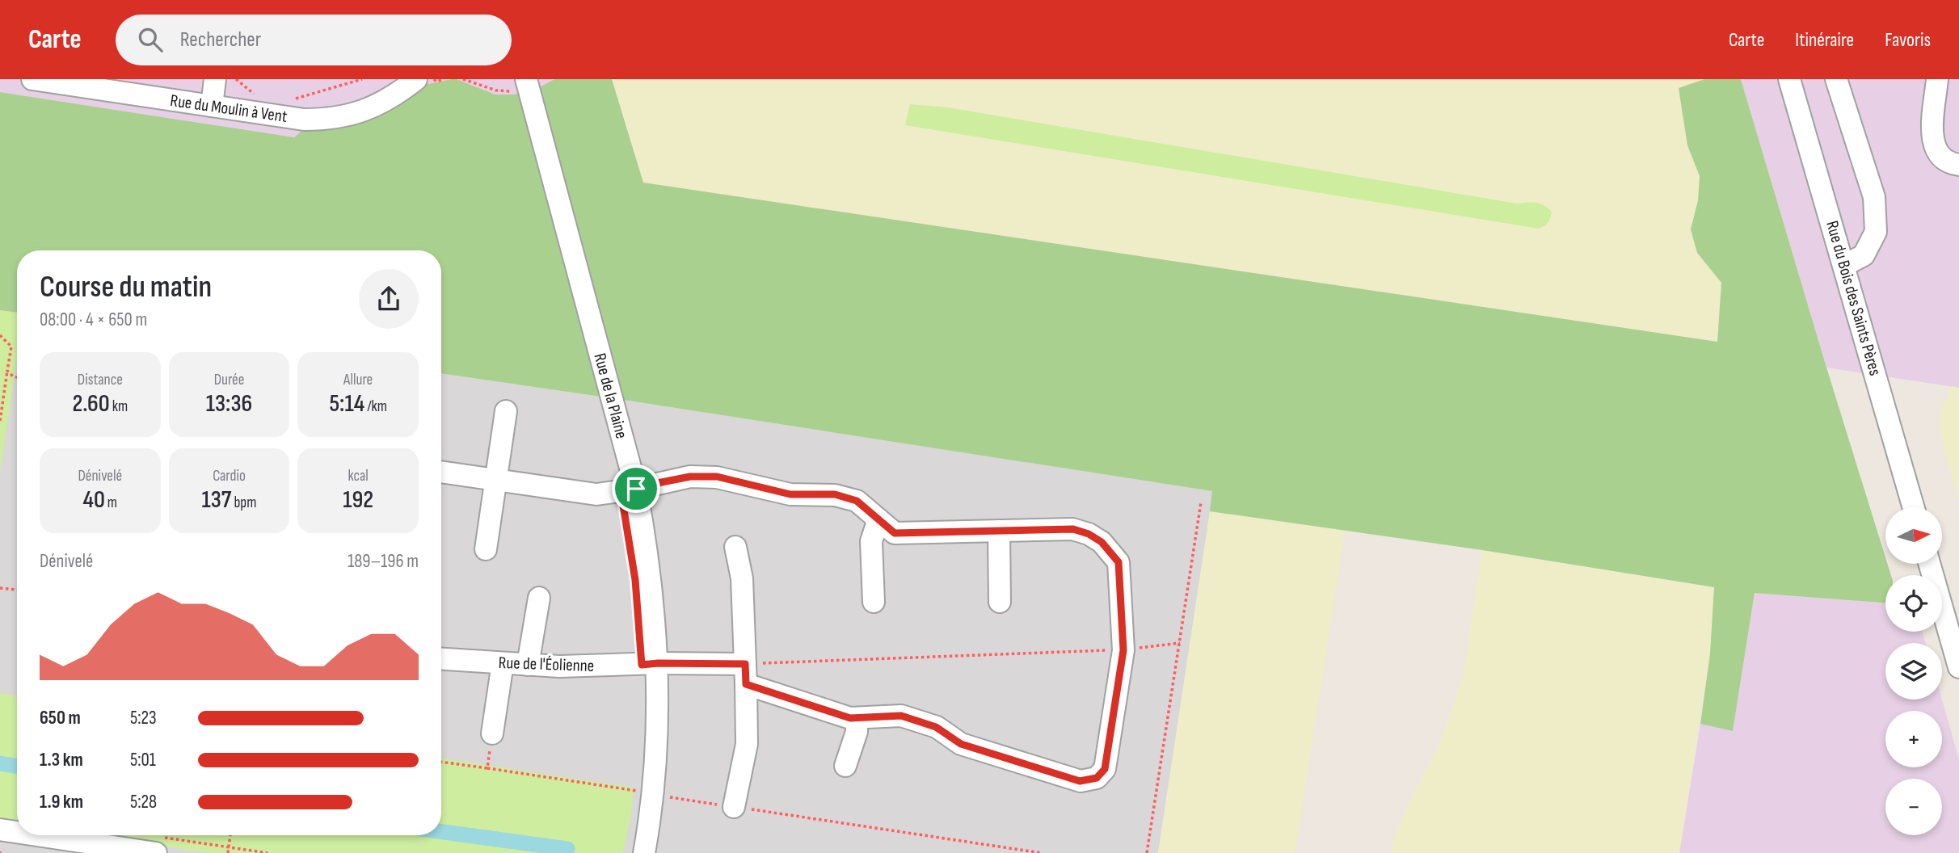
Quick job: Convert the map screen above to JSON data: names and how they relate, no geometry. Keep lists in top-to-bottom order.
{
  "streets": {
    "street": [
      "Rue du Moulin à Vent",
      "Rue du Bois des Saints Pères",
      "Rue de la Plaine",
      "Rue de l'Éolienne"
    ]
  },
  "crossings": [
    ["Rue de la Plaine", "Rue de l'Éolienne"]
  ],
  "north": "right",
  "page": {
    "header": "Carte",
    "search": "Rechercher",
    "nav": ["Carte", "Itinéraire", "Favoris"],
    "heading": ["Course du matin", "08:00 · 4 × 650 m"],
    "stats": [
      ["Distance", "2.60 km"],
      ["Durée", "13:36"],
      ["Allure", "5:14 /km"],
      ["Dénivelé", "40 m"],
      ["Cardio", "137 bpm"],
      ["kcal", "192"]
    ],
    "map_buttons": ["+", "−"],
    "chart": ["Dénivelé", "189–196 m"],
    "list": [
      {
        "name": "650 m",
        "note": "5:23"
      },
      {
        "name": "1.3 km",
        "note": "5:01"
      },
      {
        "name": "1.9 km",
        "note": "5:28"
      }
    ]
  }
}
